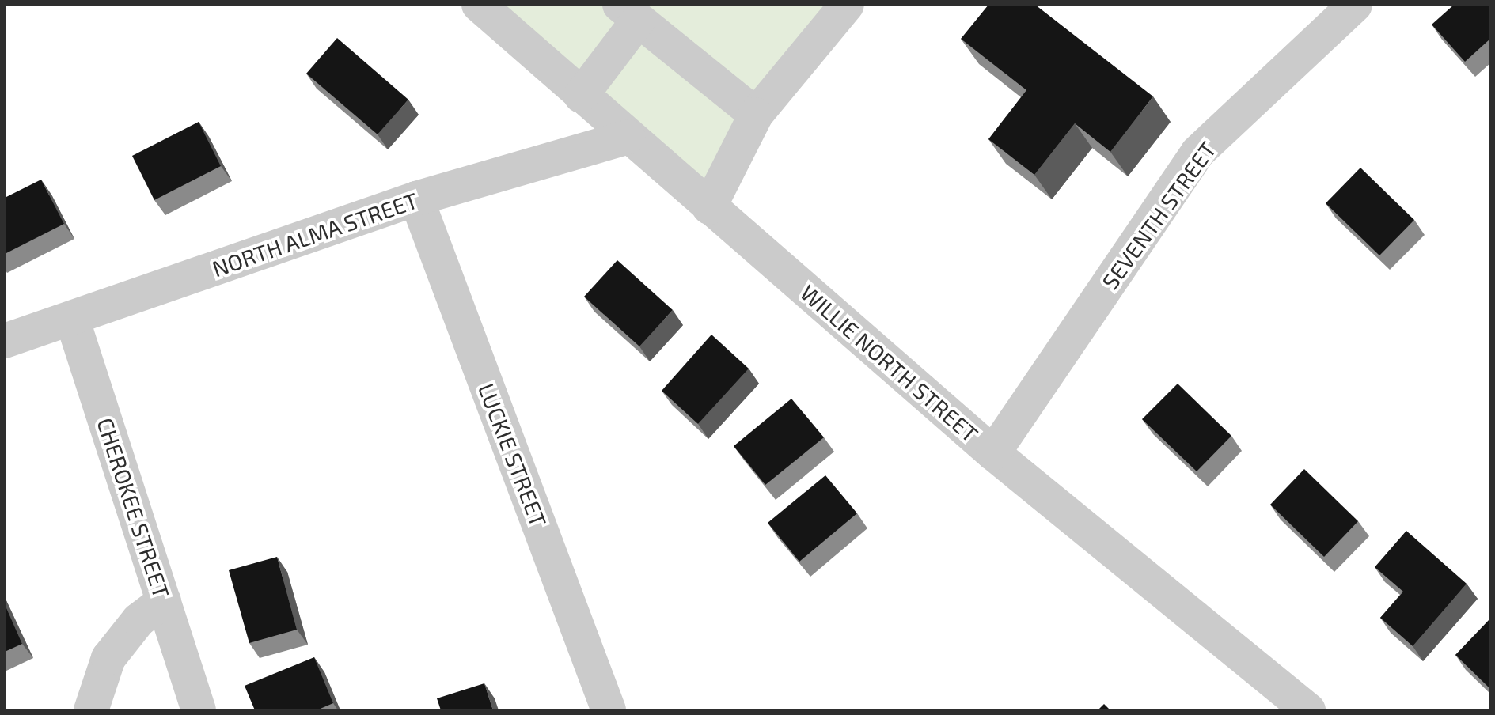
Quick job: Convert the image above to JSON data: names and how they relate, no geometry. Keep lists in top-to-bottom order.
{
  "streets": {
    "street": [
      "SEVENTH STREET",
      "NORTH ALMA STREET",
      "WILLIE NORTH STREET",
      "LUCKIE STREET",
      "CHEROKEE STREET"
    ]
  },
  "crossings": [
    ["SEVENTH STREET", "WILLIE NORTH STREET"],
    ["NORTH ALMA STREET", "WILLIE NORTH STREET"],
    ["NORTH ALMA STREET", "LUCKIE STREET"],
    ["NORTH ALMA STREET", "CHEROKEE STREET"]
  ]
}
